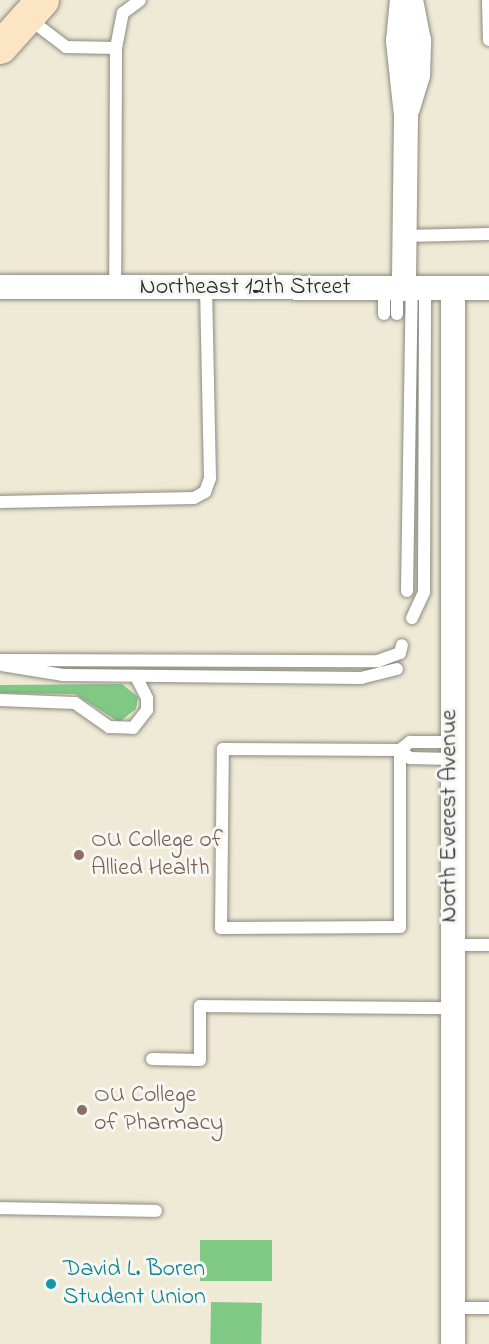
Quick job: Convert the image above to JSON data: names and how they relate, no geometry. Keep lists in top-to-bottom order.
{
  "streets": {
    "street": ["Northeast 12th Street", "North Everest Avenue"]
  },
  "crossings": [
    ["Northeast 12th Street", "North Everest Avenue"]
  ],
  "places": ["OU College of Allied Health", "OU College of Pharmacy", "David L. Boren Student Union"]
}
